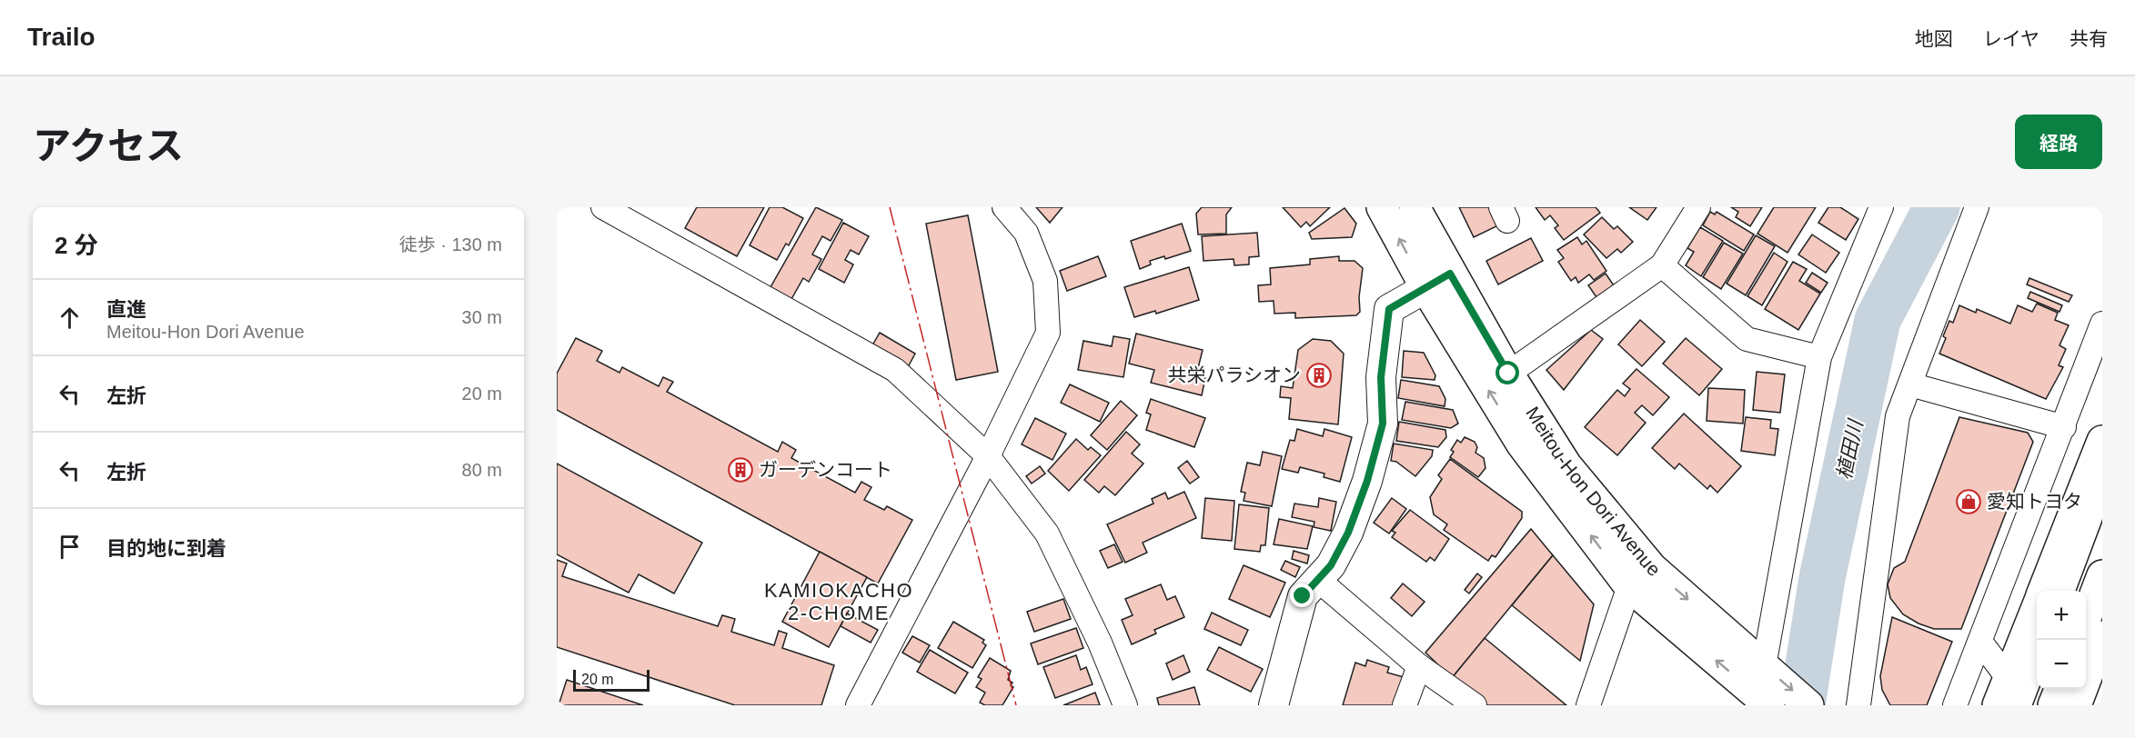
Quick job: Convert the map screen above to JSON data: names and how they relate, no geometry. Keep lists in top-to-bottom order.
{
  "streets": {
    "main road": ["Meitou-Hon Dori Avenue"]
  },
  "districts": ["KAMIOKACHO 2-CHOME"],
  "water": ["植田川"],
  "places": {
    "building": ["共栄パラシオン", "ガーデンコート"],
    "shop": ["愛知トヨタ"]
  },
  "scale_bar": "20 m",
  "page": {
    "header": "Trailo",
    "nav": ["地図", "レイヤ", "共有"],
    "title": "アクセス",
    "buttons": "経路",
    "heading": ["2 分", "徒歩 · 130 m"],
    "list": [
      ["直進", "Meitou-Hon Dori Avenue", "30 m"],
      ["左折", "20 m"],
      ["左折", "80 m"],
      "目的地に到着"
    ],
    "map_buttons": ["+", "−"],
    "scale": "20 m"
  }
}
